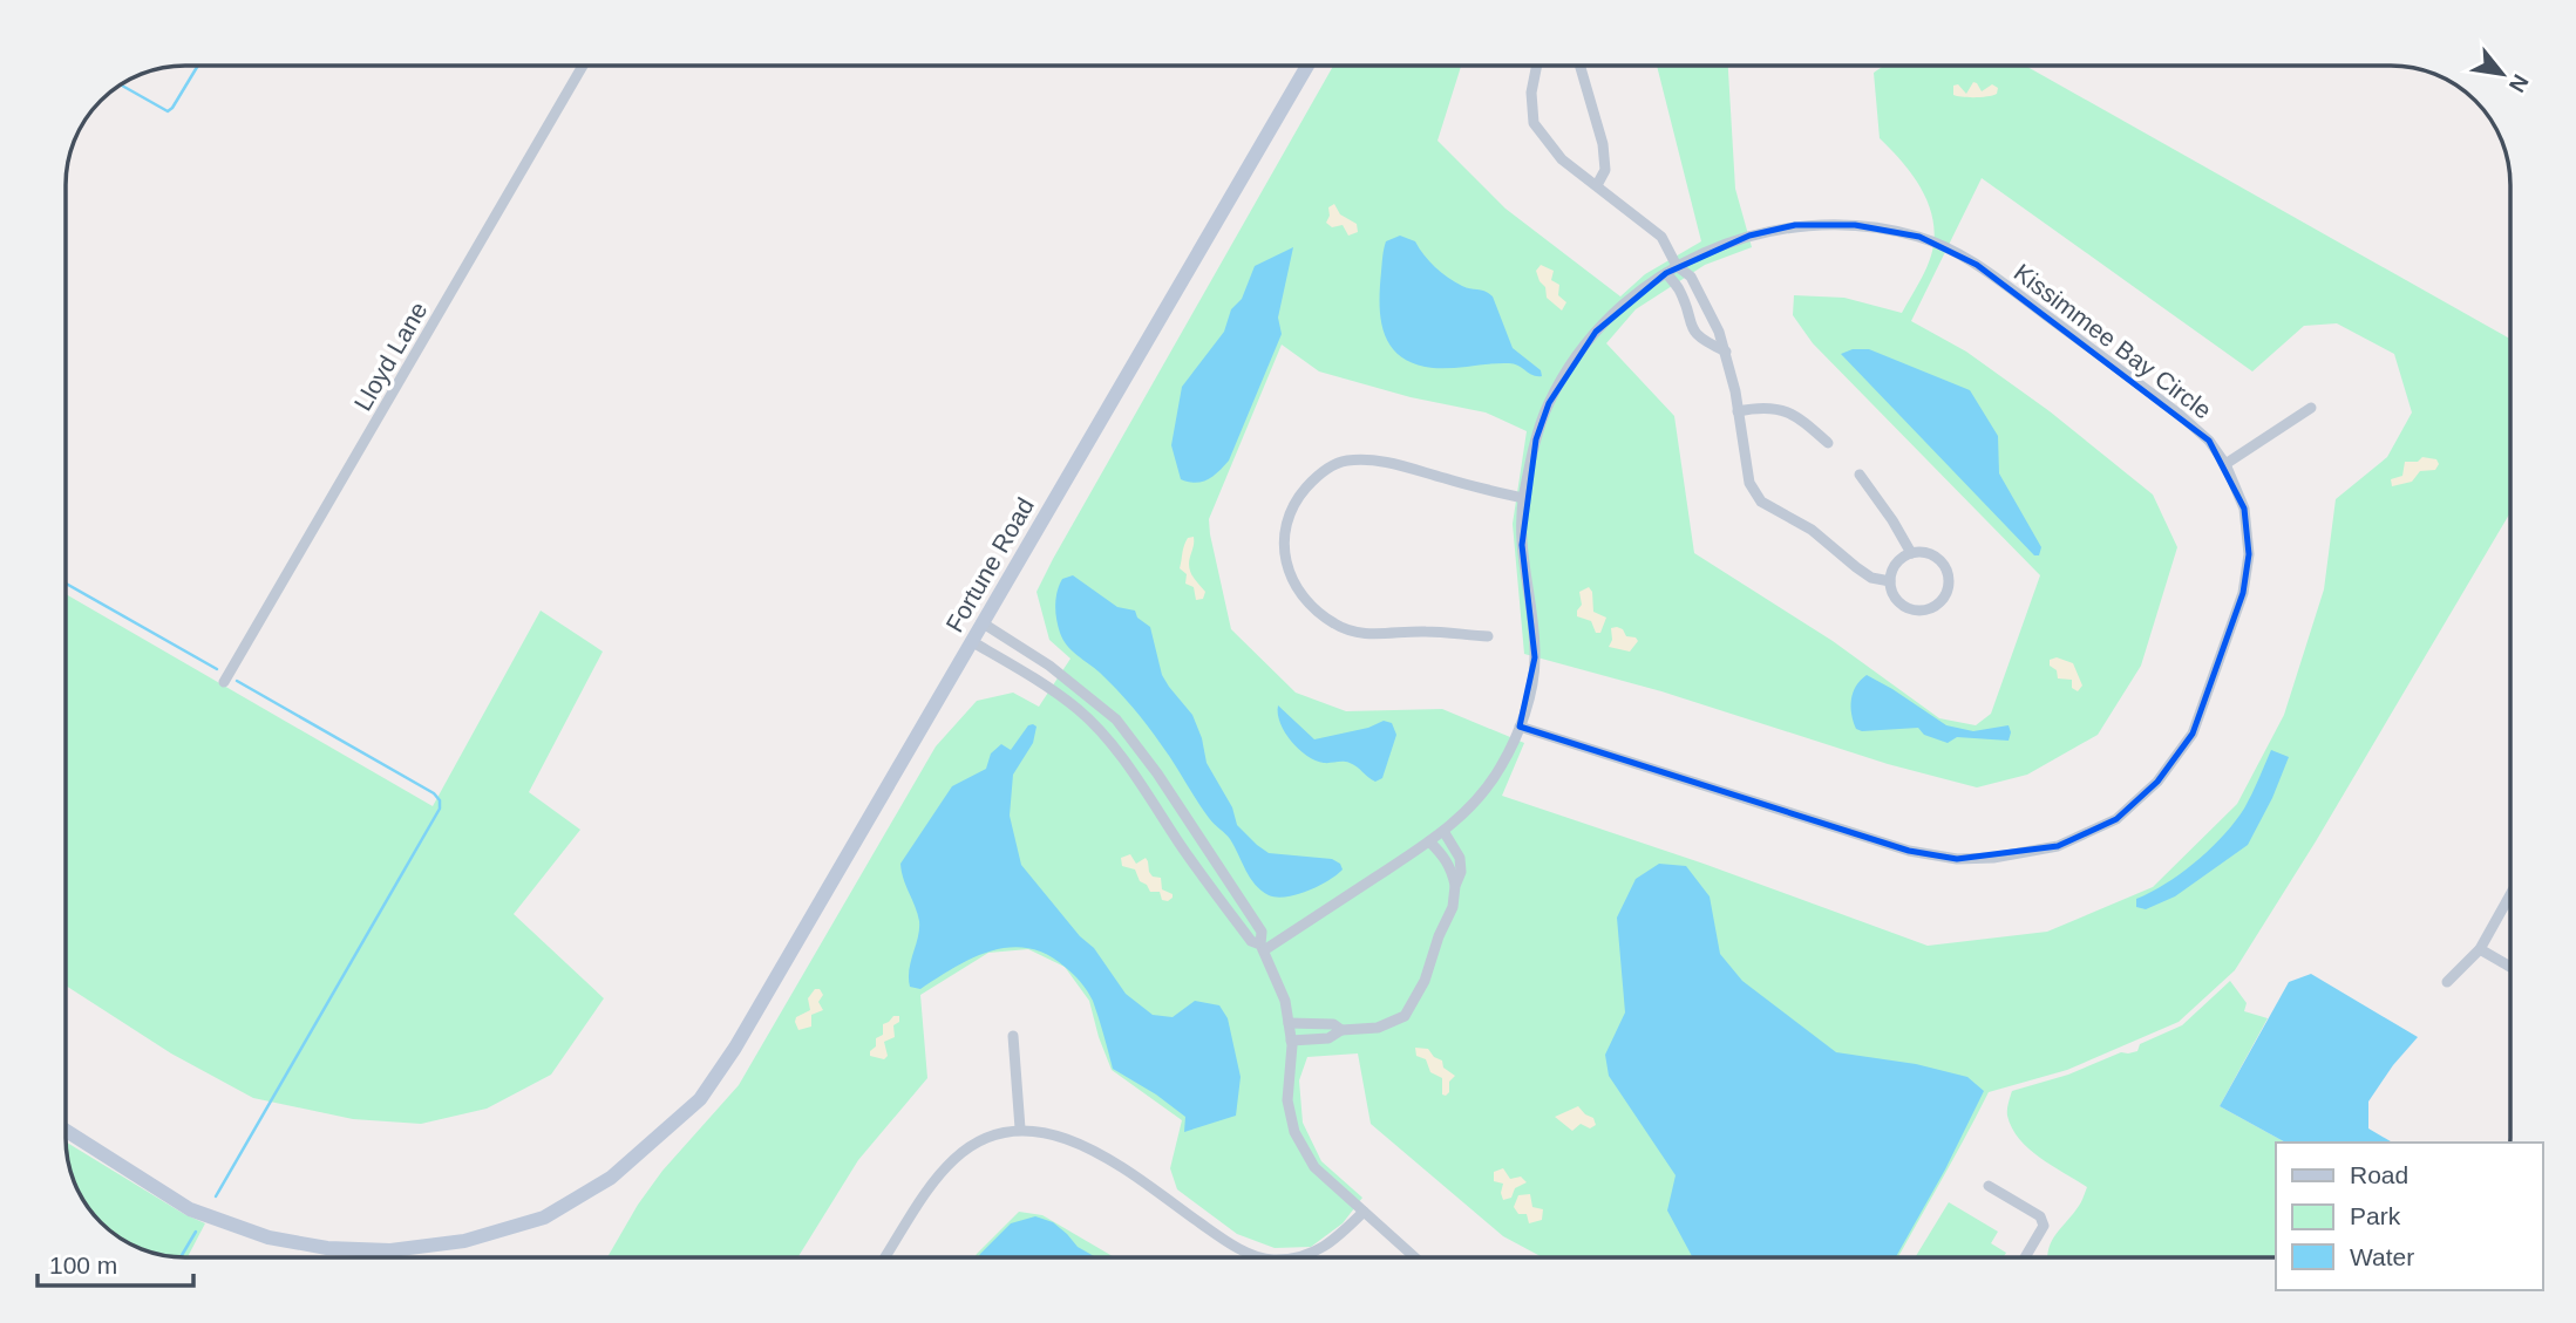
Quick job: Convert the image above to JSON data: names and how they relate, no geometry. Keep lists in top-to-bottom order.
{
  "streets": {
    "street": ["Kissimmee Bay Circle", "Lloyd Lane", "Fortune Road"]
  },
  "legend": ["Road", "Park", "Water"],
  "scale_bar": "100 m",
  "north": "bottom right"
}
